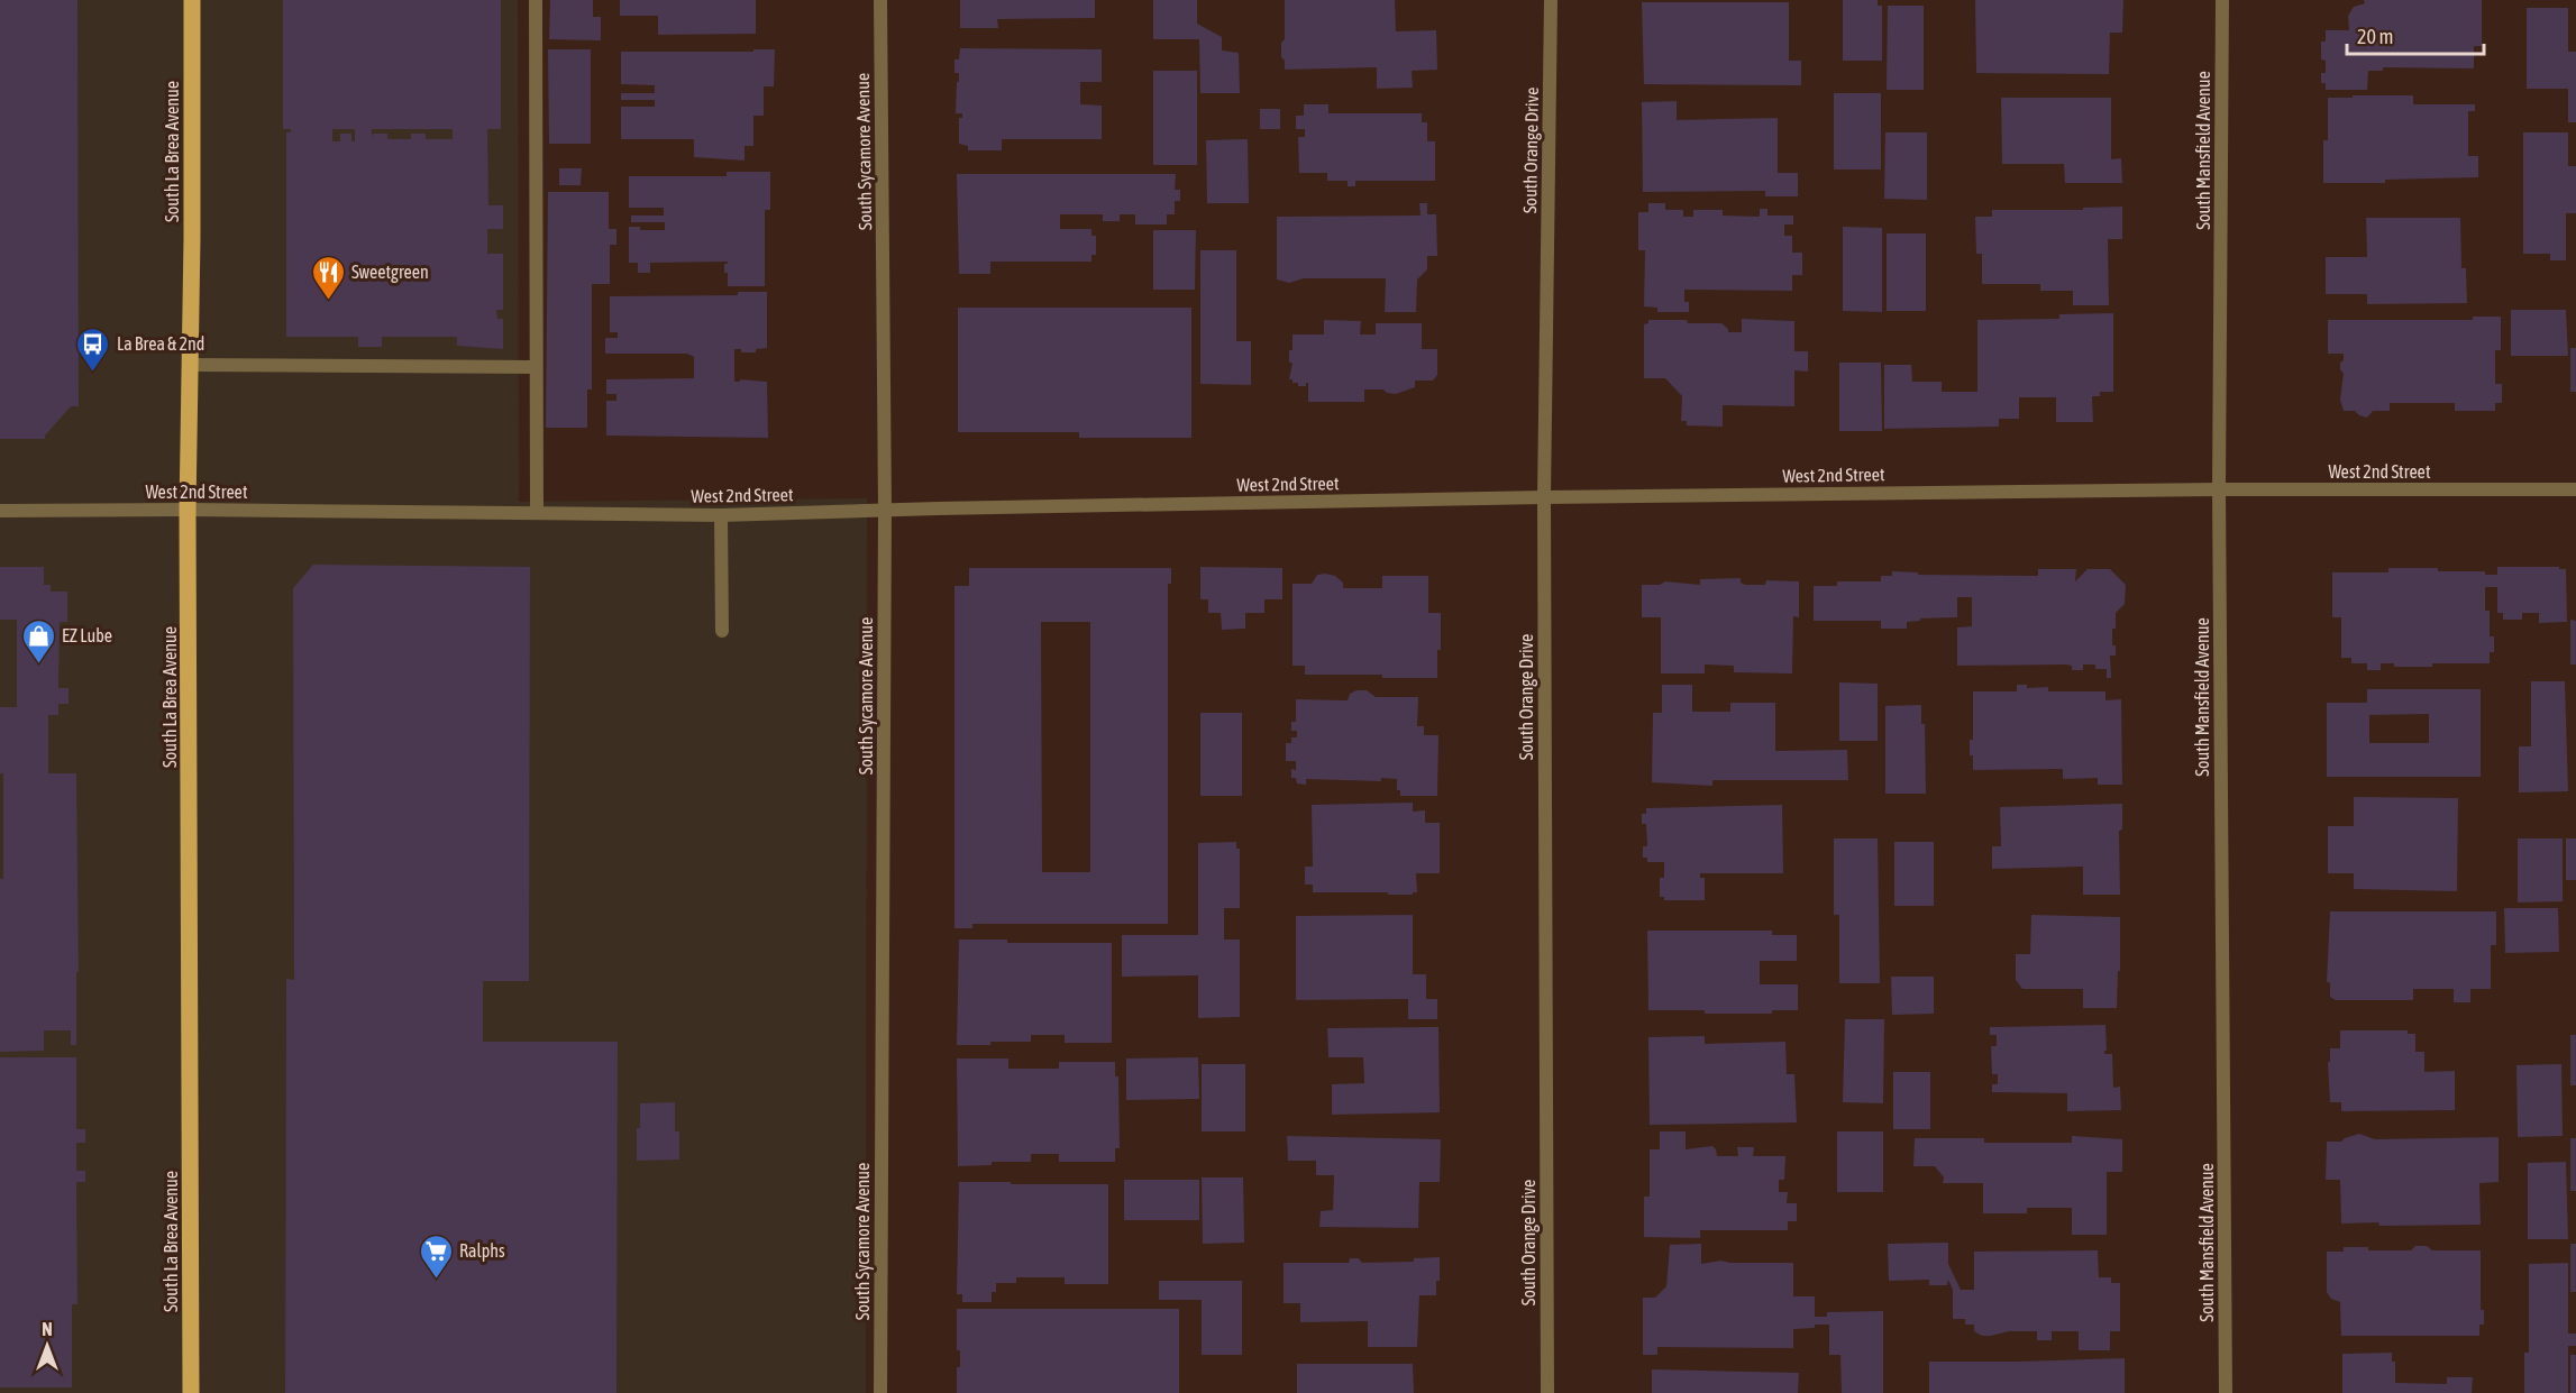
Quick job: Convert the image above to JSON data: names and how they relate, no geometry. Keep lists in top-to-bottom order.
{
  "streets": {
    "main road": ["South La Brea Avenue"],
    "street": [
      "South Orange Drive",
      "South Mansfield Avenue",
      "South Sycamore Avenue",
      "West 2nd Street"
    ]
  },
  "crossings": [
    ["South Orange Drive", "West 2nd Street"],
    ["South Mansfield Avenue", "West 2nd Street"],
    ["South La Brea Avenue", "West 2nd Street"],
    ["South Sycamore Avenue", "West 2nd Street"]
  ],
  "places": {
    "restaurant": ["Sweetgreen"],
    "bus stop": ["La Brea & 2nd"],
    "shop": ["EZ Lube"],
    "supermarket": ["Ralphs"]
  },
  "scale_bar": "20 m",
  "north": "top"
}
